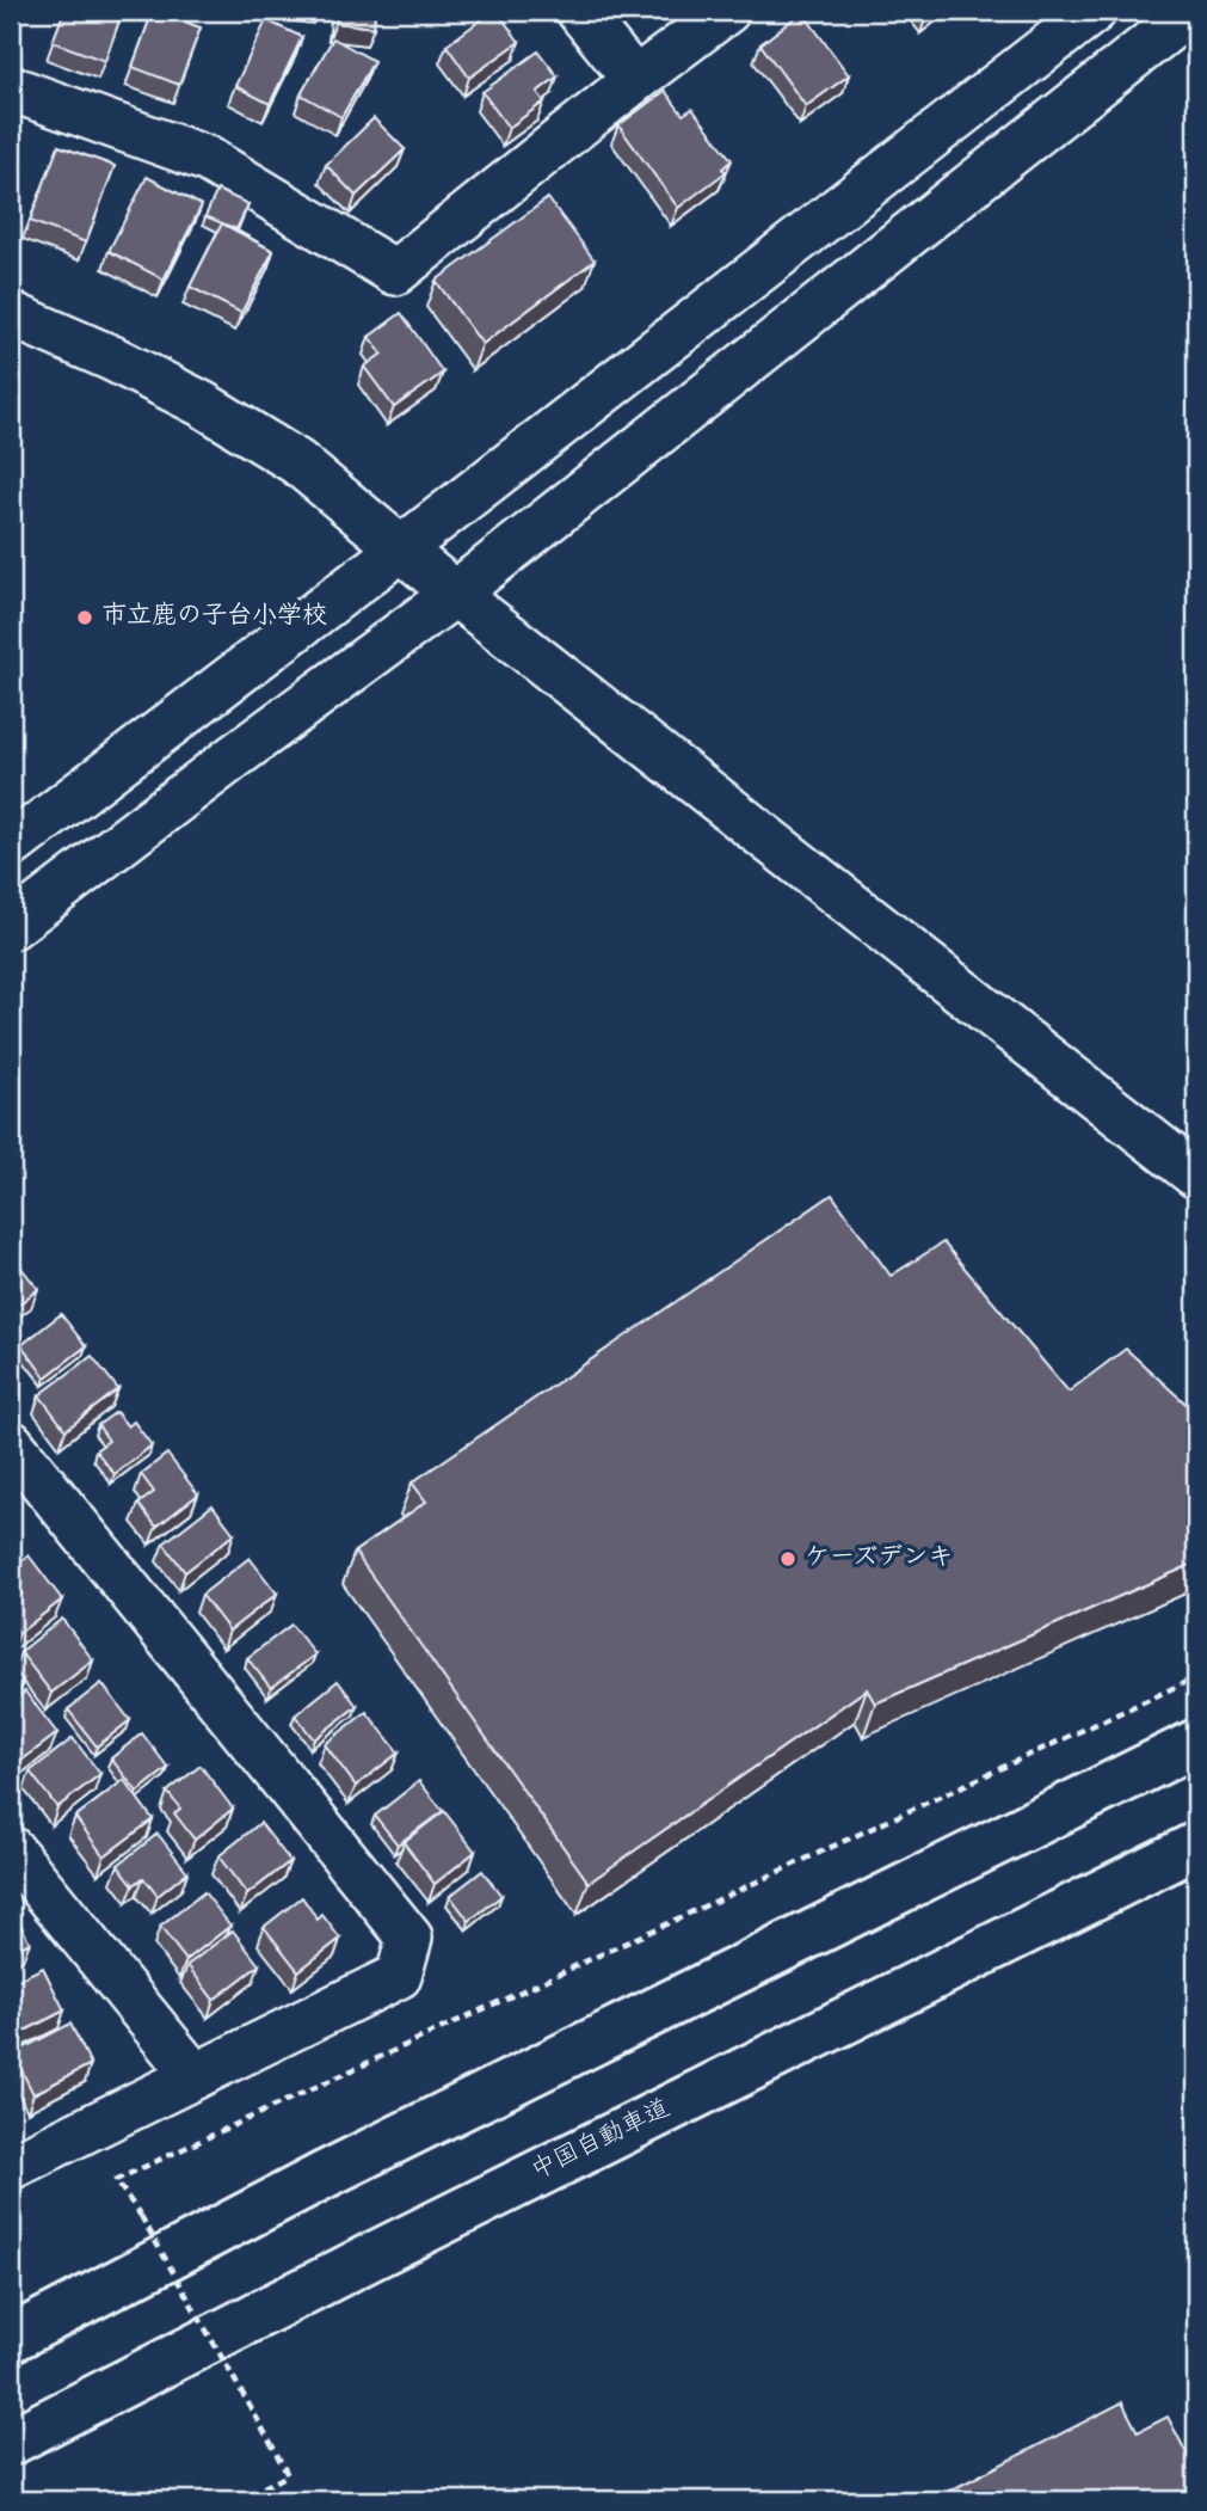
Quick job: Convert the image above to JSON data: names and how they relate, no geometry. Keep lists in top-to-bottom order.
{
  "streets": {
    "highway": ["中国自動車道"]
  },
  "places": ["市立鹿の子台小学校", "ケーズデンキ"]
}
